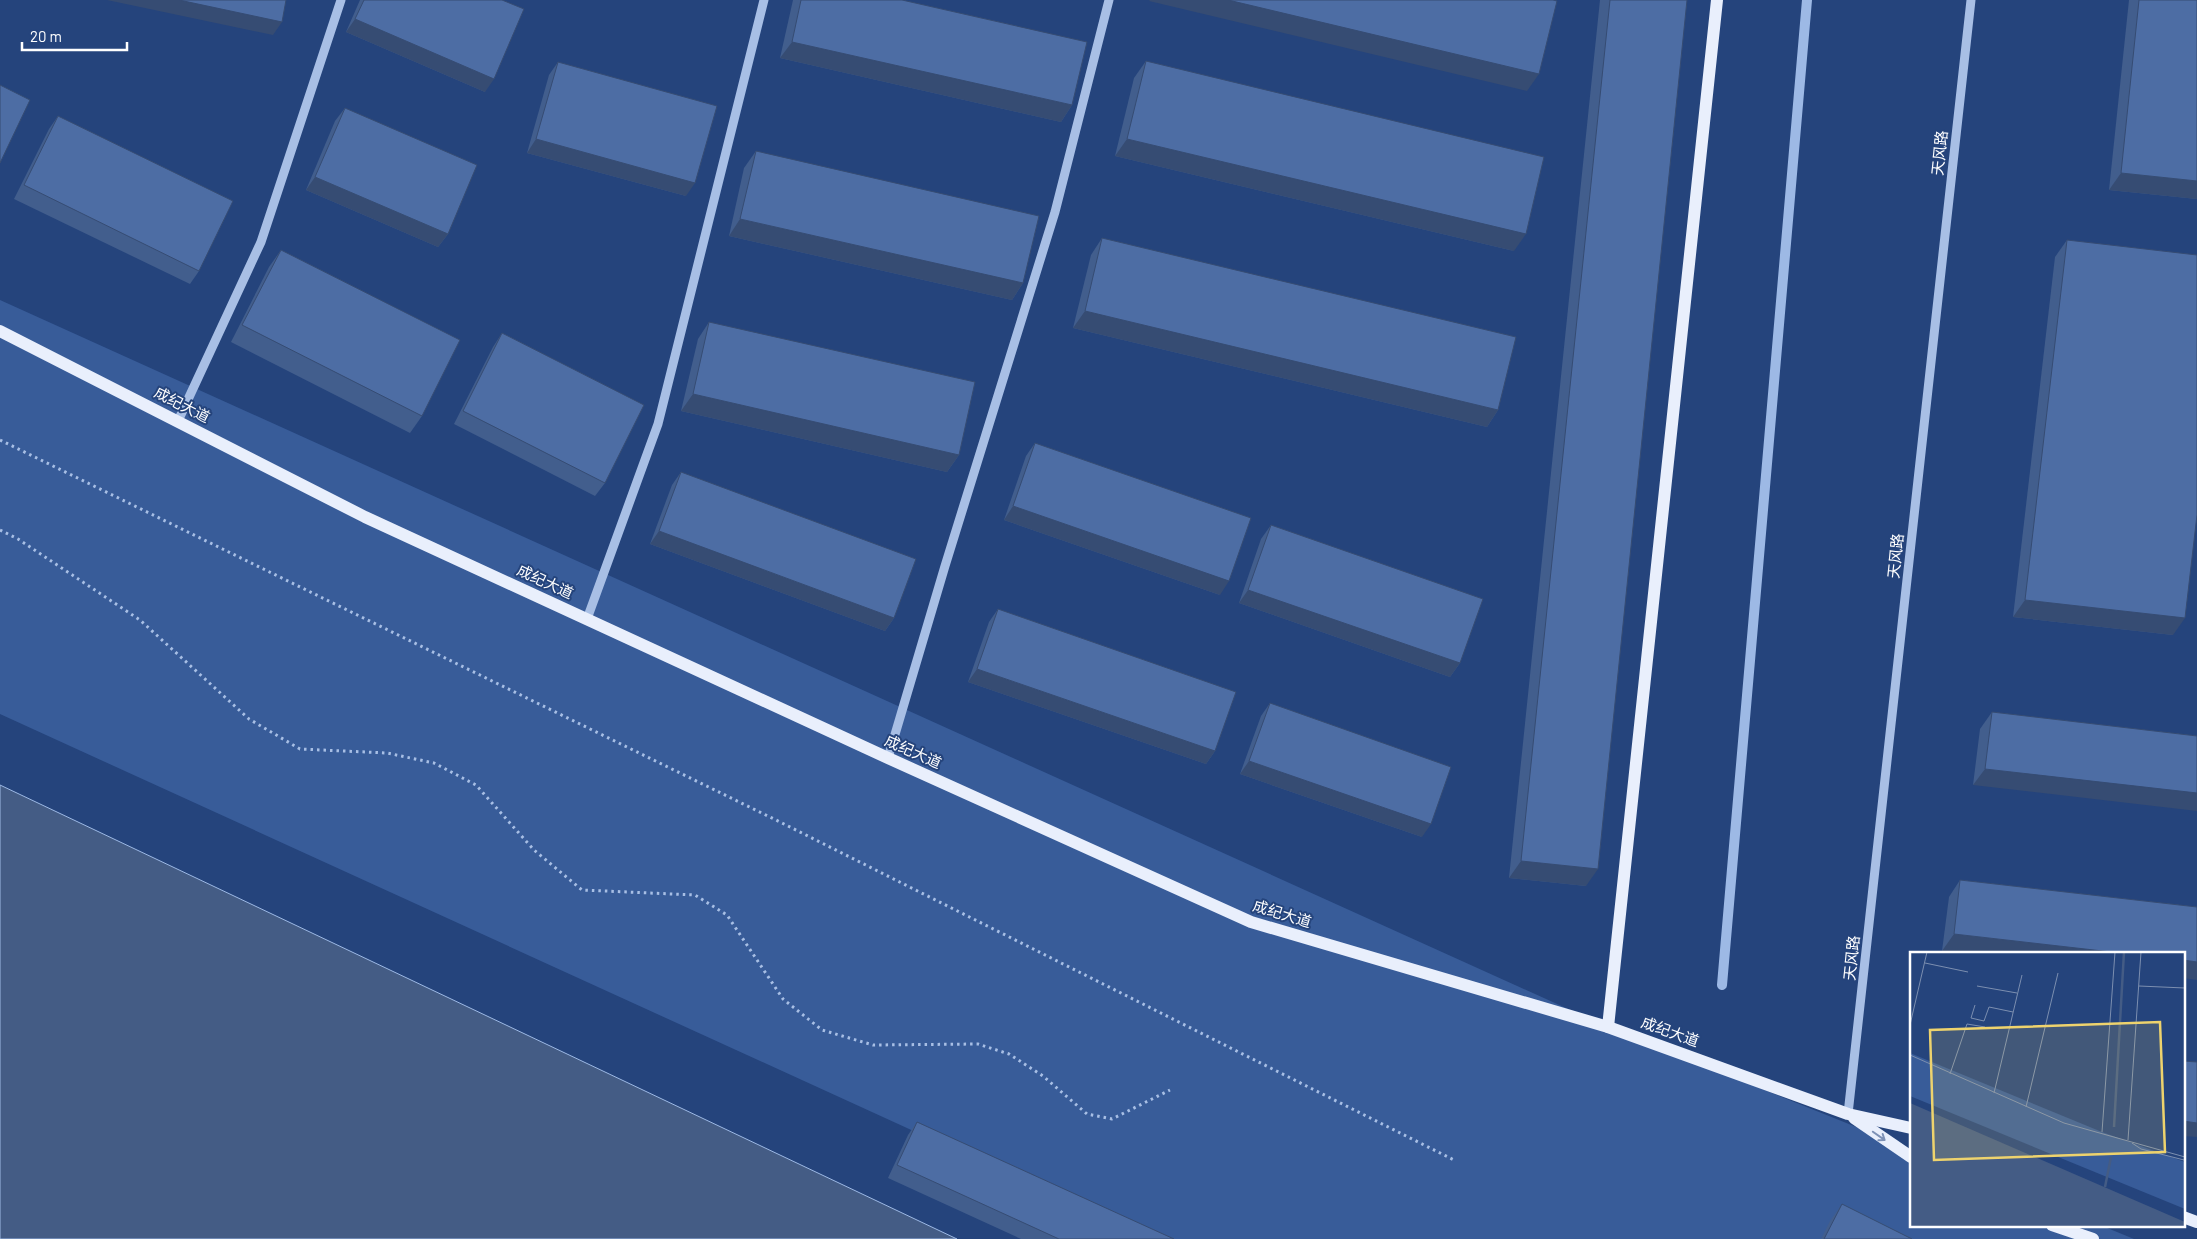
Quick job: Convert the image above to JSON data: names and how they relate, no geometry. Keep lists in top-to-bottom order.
{
  "streets": {
    "main road": ["成纪大道"],
    "street": ["天风路"]
  },
  "crossings": [
    ["天风路", "成纪大道"]
  ],
  "scale_bar": "20 m"
}
